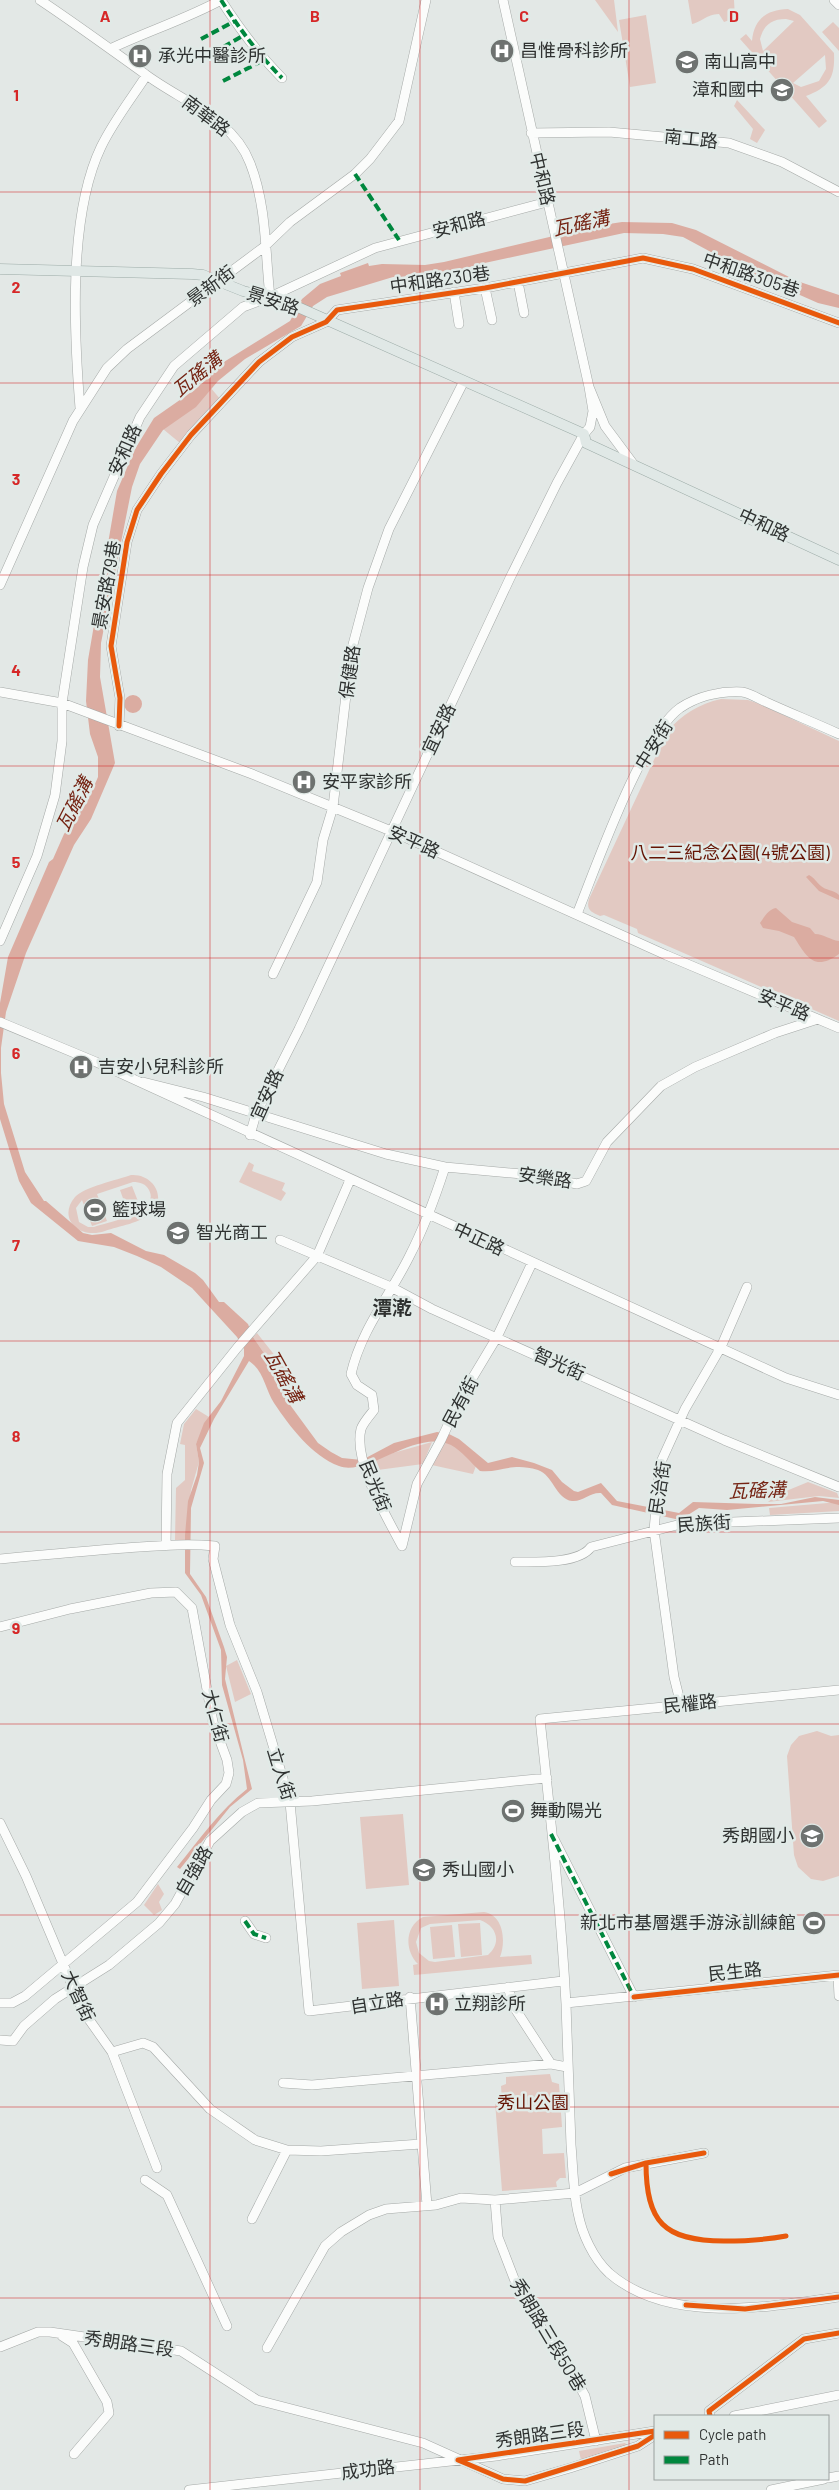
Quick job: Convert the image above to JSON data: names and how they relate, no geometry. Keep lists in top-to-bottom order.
{
  "streets": {
    "main road": ["中和路", "景安路"],
    "street": [
      "南華路",
      "南工路",
      "安和路",
      "中和路305巷",
      "中和路230巷",
      "景新街",
      "景安路79巷",
      "保健路",
      "宜安路",
      "中安街",
      "安平路",
      "安樂路",
      "中正路",
      "智光街",
      "民有街",
      "民光街",
      "民治街",
      "民族街",
      "民權路",
      "大仁街",
      "立人街",
      "自強路",
      "民生路",
      "大智街",
      "自立路",
      "秀朗路三段50巷",
      "秀朗路三段",
      "成功路"
    ]
  },
  "crossings": [
    ["南華路", "安和路"],
    ["南華路", "景新街"],
    ["南華路", "景安路"],
    ["南工路", "中和路"],
    ["中和路", "安和路"],
    ["中和路", "中和路305巷"],
    ["中和路", "中和路230巷"],
    ["中和路", "景安路"],
    ["中和路", "宜安路"],
    ["安和路", "景安路"],
    ["安和路", "安平路"],
    ["中和路305巷", "中和路230巷"],
    ["中和路230巷", "景安路"],
    ["中和路230巷", "景安路79巷"],
    ["景新街", "景安路"],
    ["景安路", "景安路79巷"],
    ["景安路", "保健路"],
    ["景安路", "宜安路"],
    ["景安路79巷", "安平路"],
    ["保健路", "安平路"],
    ["宜安路", "安平路"],
    ["宜安路", "安樂路"],
    ["宜安路", "中正路"],
    ["中安街", "安平路"],
    ["安平路", "安樂路"],
    ["安樂路", "中正路"],
    ["安樂路", "民光街"],
    ["中正路", "民有街"],
    ["中正路", "民光街"],
    ["中正路", "民治街"],
    ["智光街", "民有街"],
    ["智光街", "民光街"],
    ["智光街", "民治街"],
    ["民有街", "民光街"],
    ["民治街", "民族街"],
    ["民治街", "民權路"],
    ["民權路", "自強路"],
    ["大仁街", "大智街"],
    ["立人街", "自強路"],
    ["立人街", "自立路"],
    ["自強路", "大智街"],
    ["秀朗路三段50巷", "秀朗路三段"],
    ["秀朗路三段", "成功路"]
  ],
  "districts": ["潭漧"],
  "water": ["瓦磘溝"],
  "parks": ["八二三紀念公園(4號公園)", "秀山公園"],
  "places": {
    "hospital": [
      "昌惟骨科診所",
      "承光中醫診所",
      "安平家診所",
      "吉安小兒科診所",
      "立翔診所"
    ],
    "school or university": [
      "南山高中",
      "漳和國中",
      "智光商工",
      "秀朗國小",
      "秀山國小"
    ],
    "sports": ["籃球場", "舞動陽光", "新北市基層選手游泳訓練館"]
  },
  "legend": ["Cycle path", "Path"],
  "grid": {
    "columns": [
      "A",
      "B",
      "C",
      "D"
    ],
    "rows": [
      "1",
      "2",
      "3",
      "4",
      "5",
      "6",
      "7",
      "8",
      "9"
    ]
  }
}
